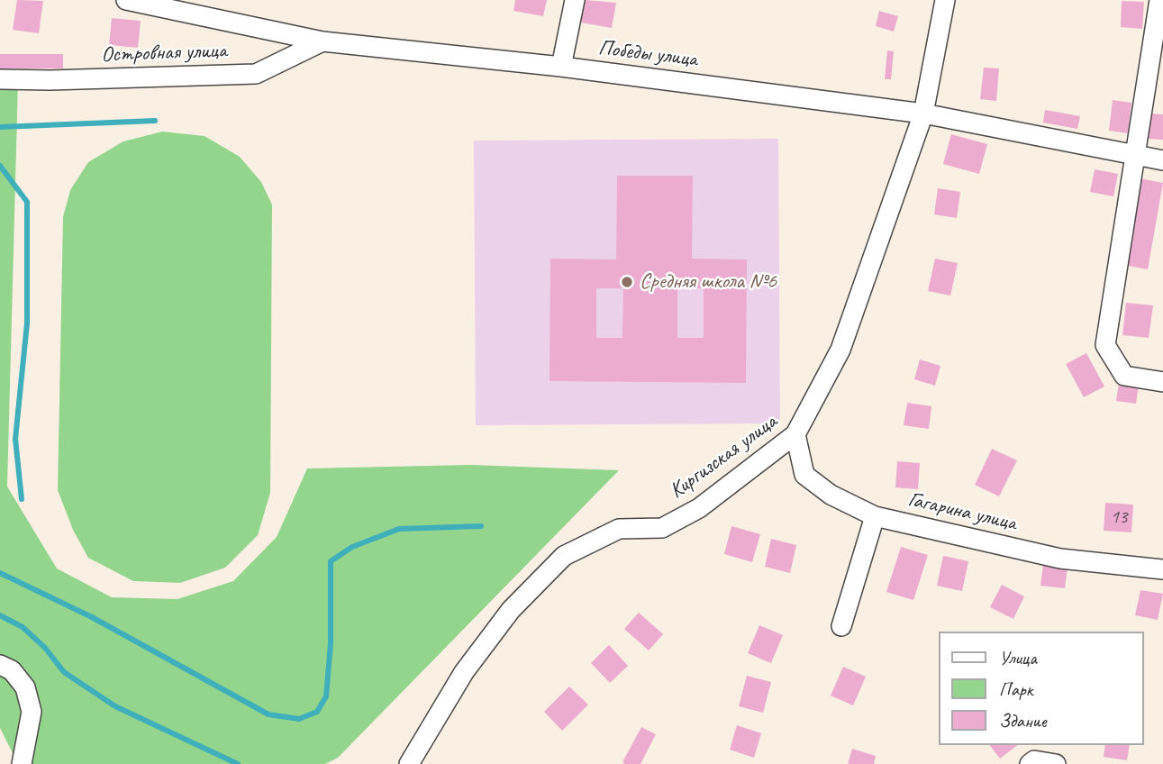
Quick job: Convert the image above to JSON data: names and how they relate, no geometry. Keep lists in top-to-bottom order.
{
  "streets": {
    "street": [
      "Островная улица",
      "Победы улица",
      "Киргизская улица",
      "Гагарина улица"
    ]
  },
  "crossings": [
    ["Островная улица", "Победы улица"],
    ["Победы улица", "Киргизская улица"],
    ["Киргизская улица", "Гагарина улица"]
  ],
  "places": ["Средняя школа №6"],
  "house_numbers": ["13"],
  "legend": ["Улица", "Парк", "Здание"]
}
